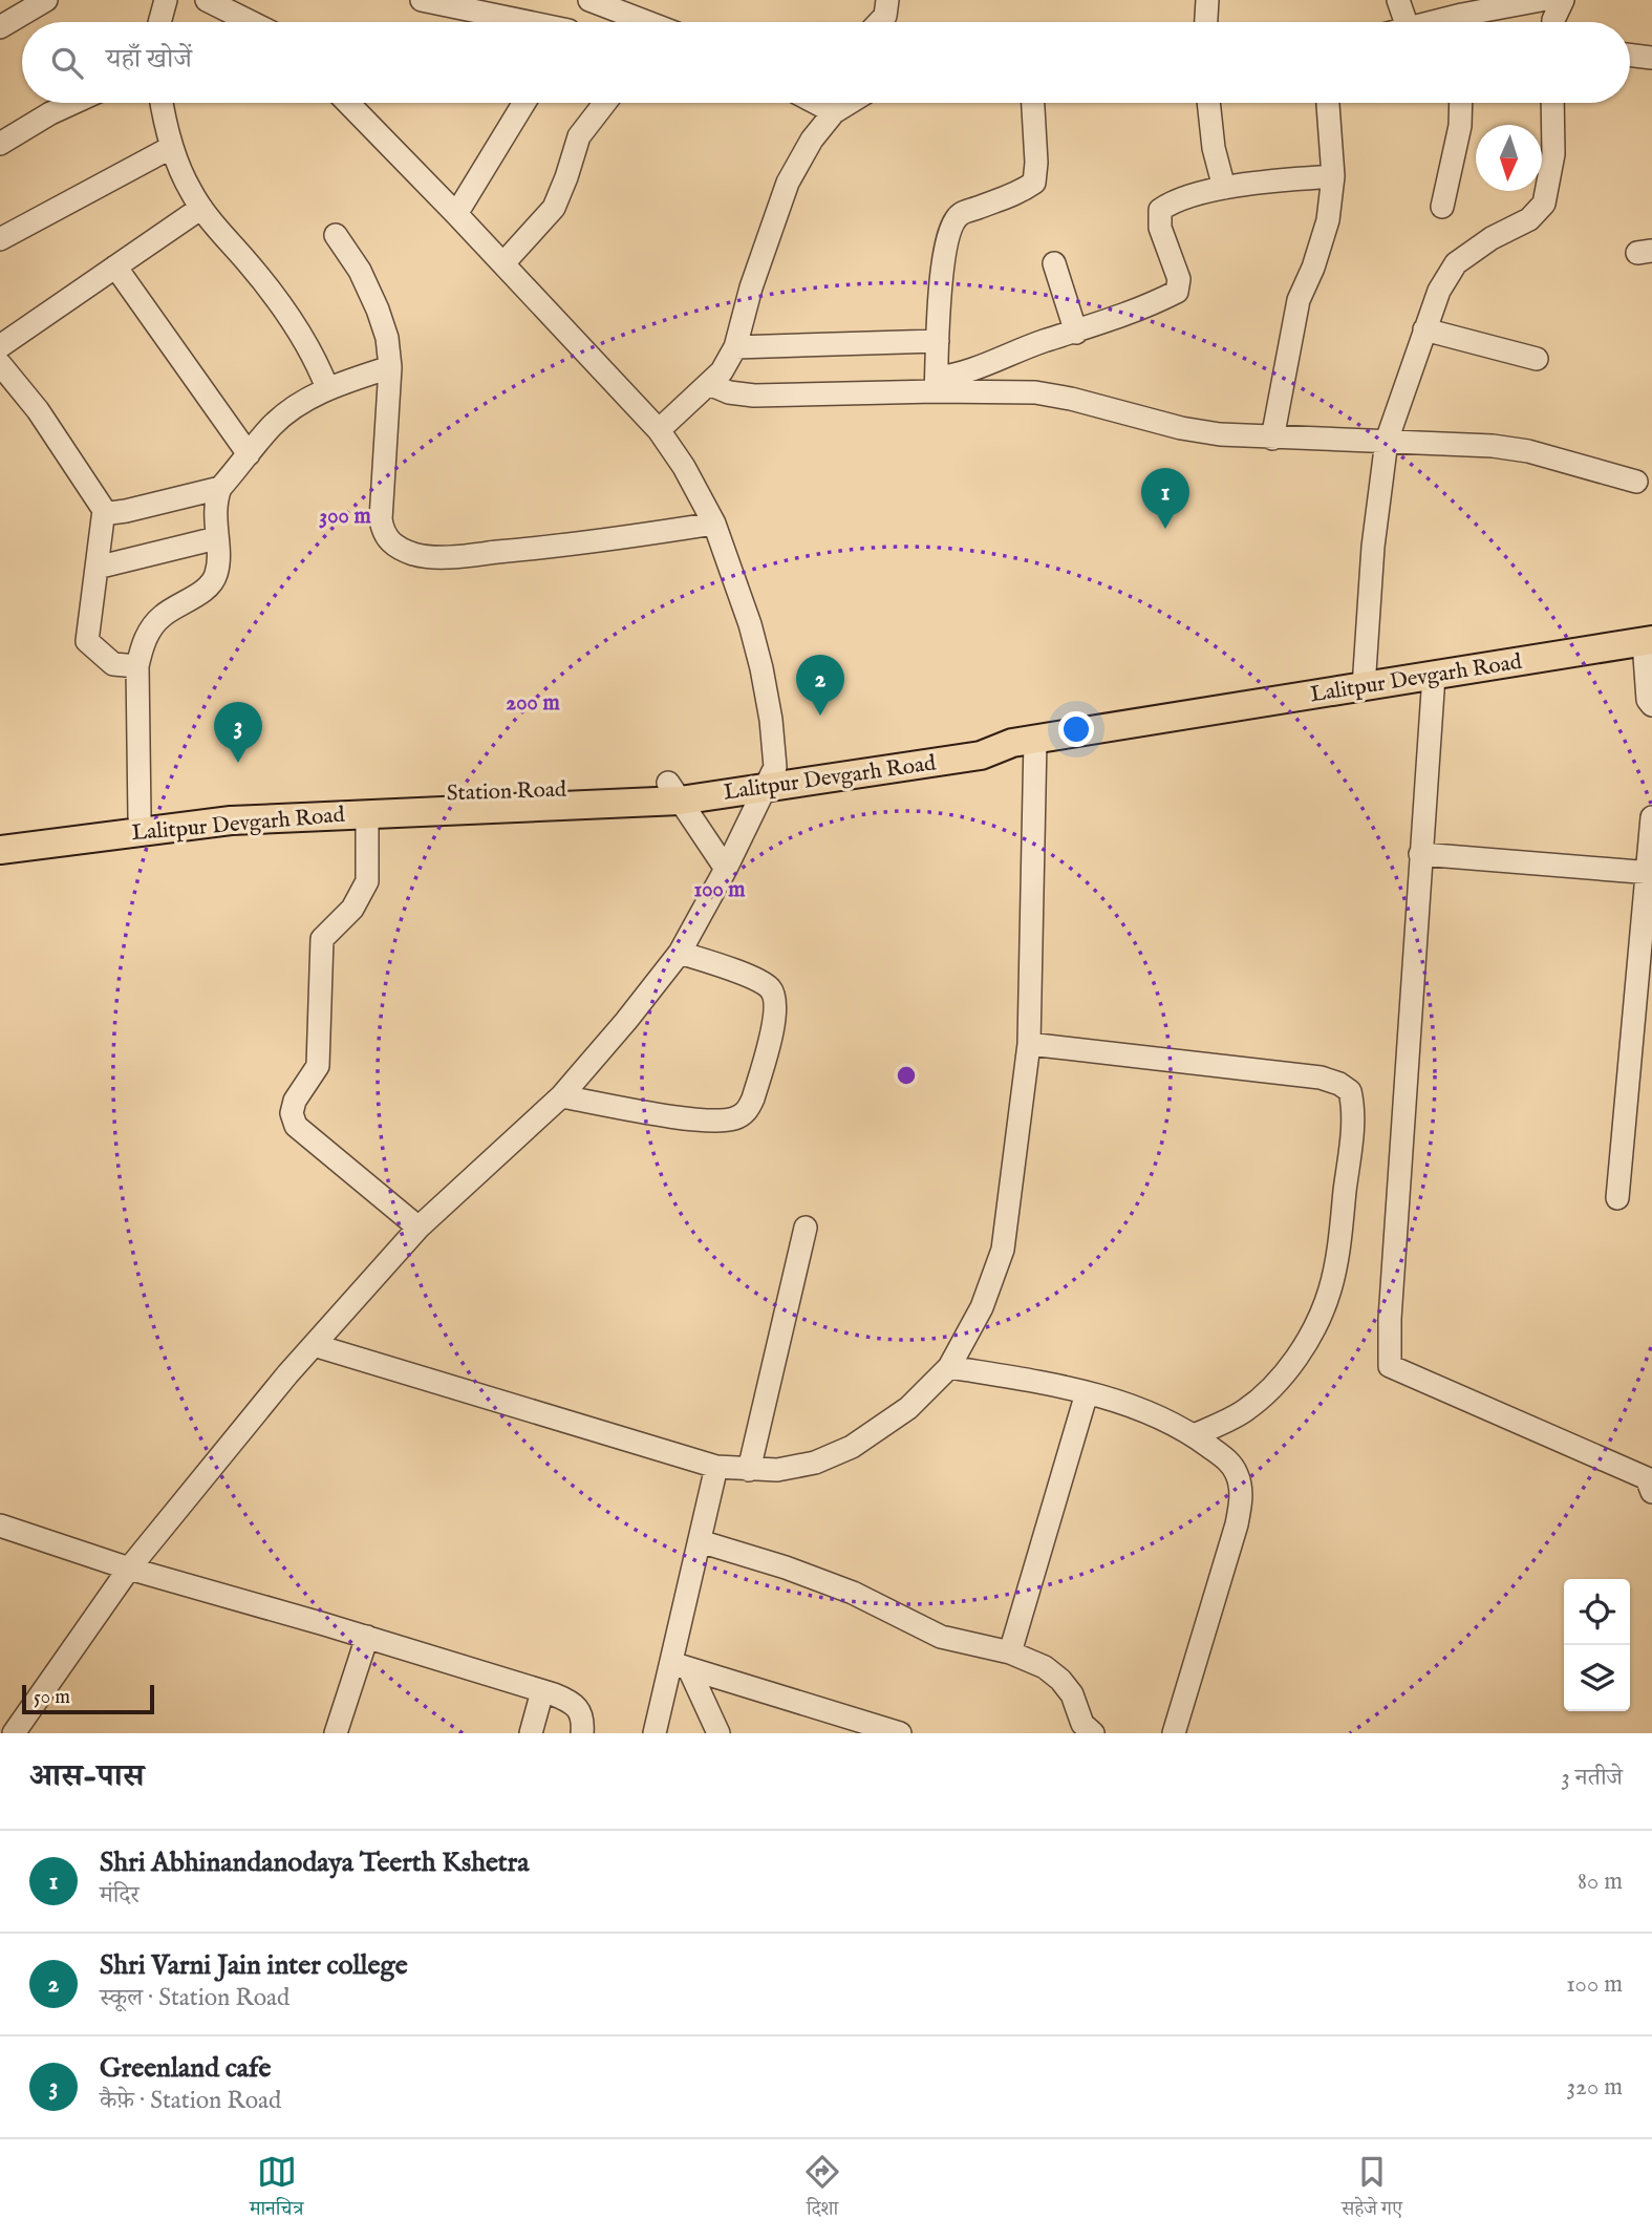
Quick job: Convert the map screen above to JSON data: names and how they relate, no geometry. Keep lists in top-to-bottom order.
{
  "streets": {
    "main road": ["Lalitpur Devgarh Road", "Station Road"]
  },
  "crossings": [
    ["Lalitpur Devgarh Road", "Station Road"]
  ],
  "scale_bar": "50 m",
  "north": "bottom",
  "page": {
    "search": "यहाँ खोजें",
    "pins": ["1", "2", "3"],
    "scale": "50 m",
    "heading": ["आस-पास", "3 नतीजे"],
    "list": [
      {
        "mark": "1",
        "name": "Shri Abhinandanodaya Teerth Kshetra",
        "note": "मंदिर",
        "value": "80 m"
      },
      {
        "mark": "2",
        "name": "Shri Varni Jain inter college",
        "note": "स्कूल · Station Road",
        "value": "100 m"
      },
      {
        "mark": "3",
        "name": "Greenland cafe",
        "note": "कैफ़े · Station Road",
        "value": "320 m"
      }
    ],
    "nav": ["मानचित्र", "दिशा", "सहेजे गए"]
  },
  "rings": ["300 m", "200 m", "100 m"]
}
